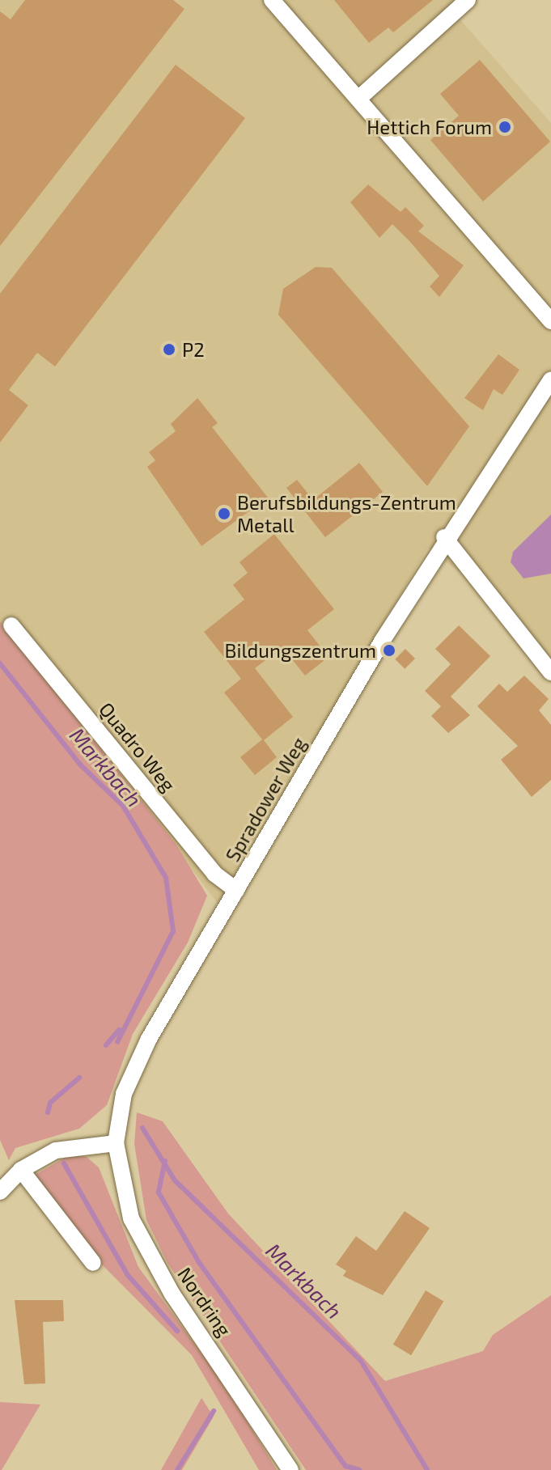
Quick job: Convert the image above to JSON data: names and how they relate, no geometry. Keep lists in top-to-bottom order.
{
  "streets": {
    "street": ["Quadro Weg", "Spradower Weg", "Nordring"]
  },
  "crossings": [
    ["Quadro Weg", "Spradower Weg"],
    ["Spradower Weg", "Nordring"]
  ],
  "water": ["Markbach"],
  "places": [
    "Hettich Forum",
    "P2",
    "Berufsbildungs-Zentrum Metall",
    "Bildungszentrum"
  ]
}
